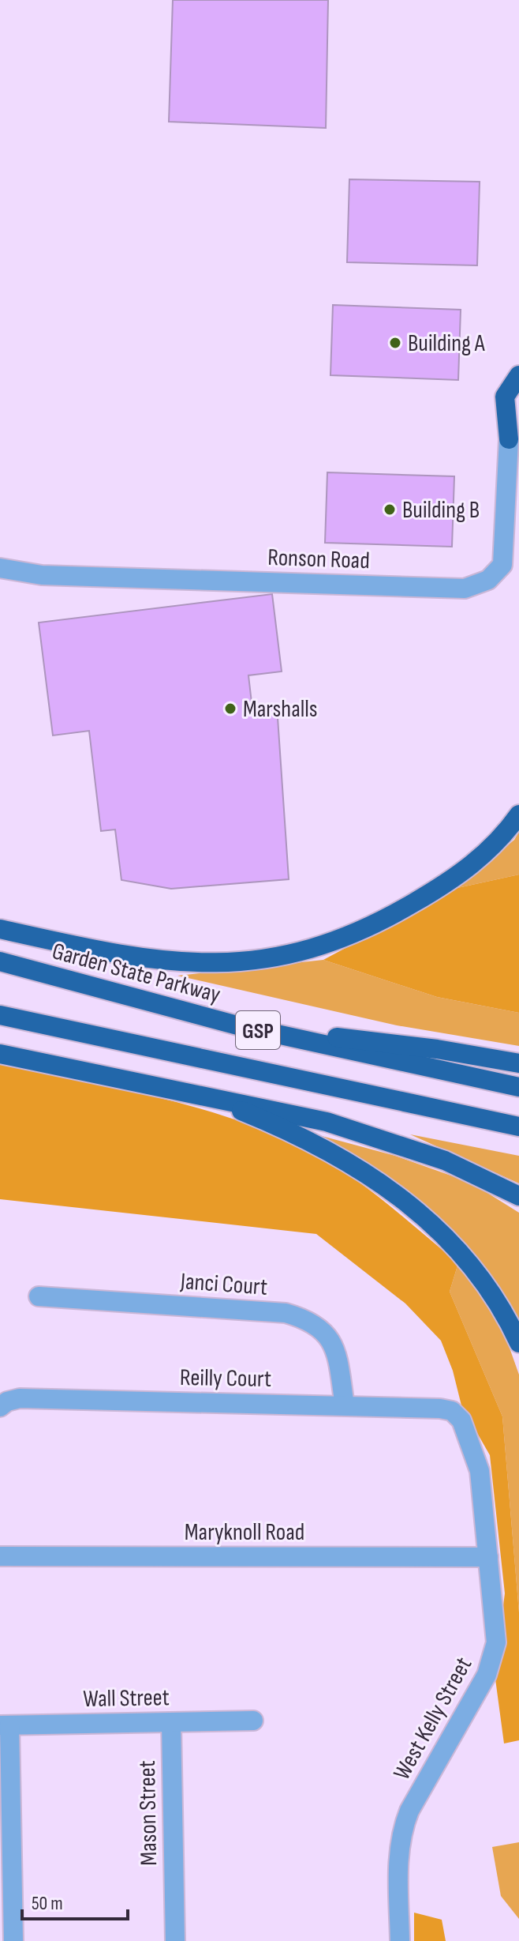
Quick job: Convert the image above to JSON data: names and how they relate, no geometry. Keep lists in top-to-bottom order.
{
  "streets": {
    "highway": ["Garden State Parkway", "GSP"],
    "street": [
      "Ronson Road",
      "Janci Court",
      "Reilly Court",
      "Maryknoll Road",
      "Wall Street",
      "West Kelly Street",
      "Mason Street"
    ]
  },
  "crossings": [
    ["Janci Court", "Reilly Court"],
    ["Reilly Court", "West Kelly Street"],
    ["Maryknoll Road", "West Kelly Street"],
    ["Wall Street", "Mason Street"]
  ],
  "places": ["Building A", "Building B", "Marshalls"],
  "scale_bar": "50 m"
}
